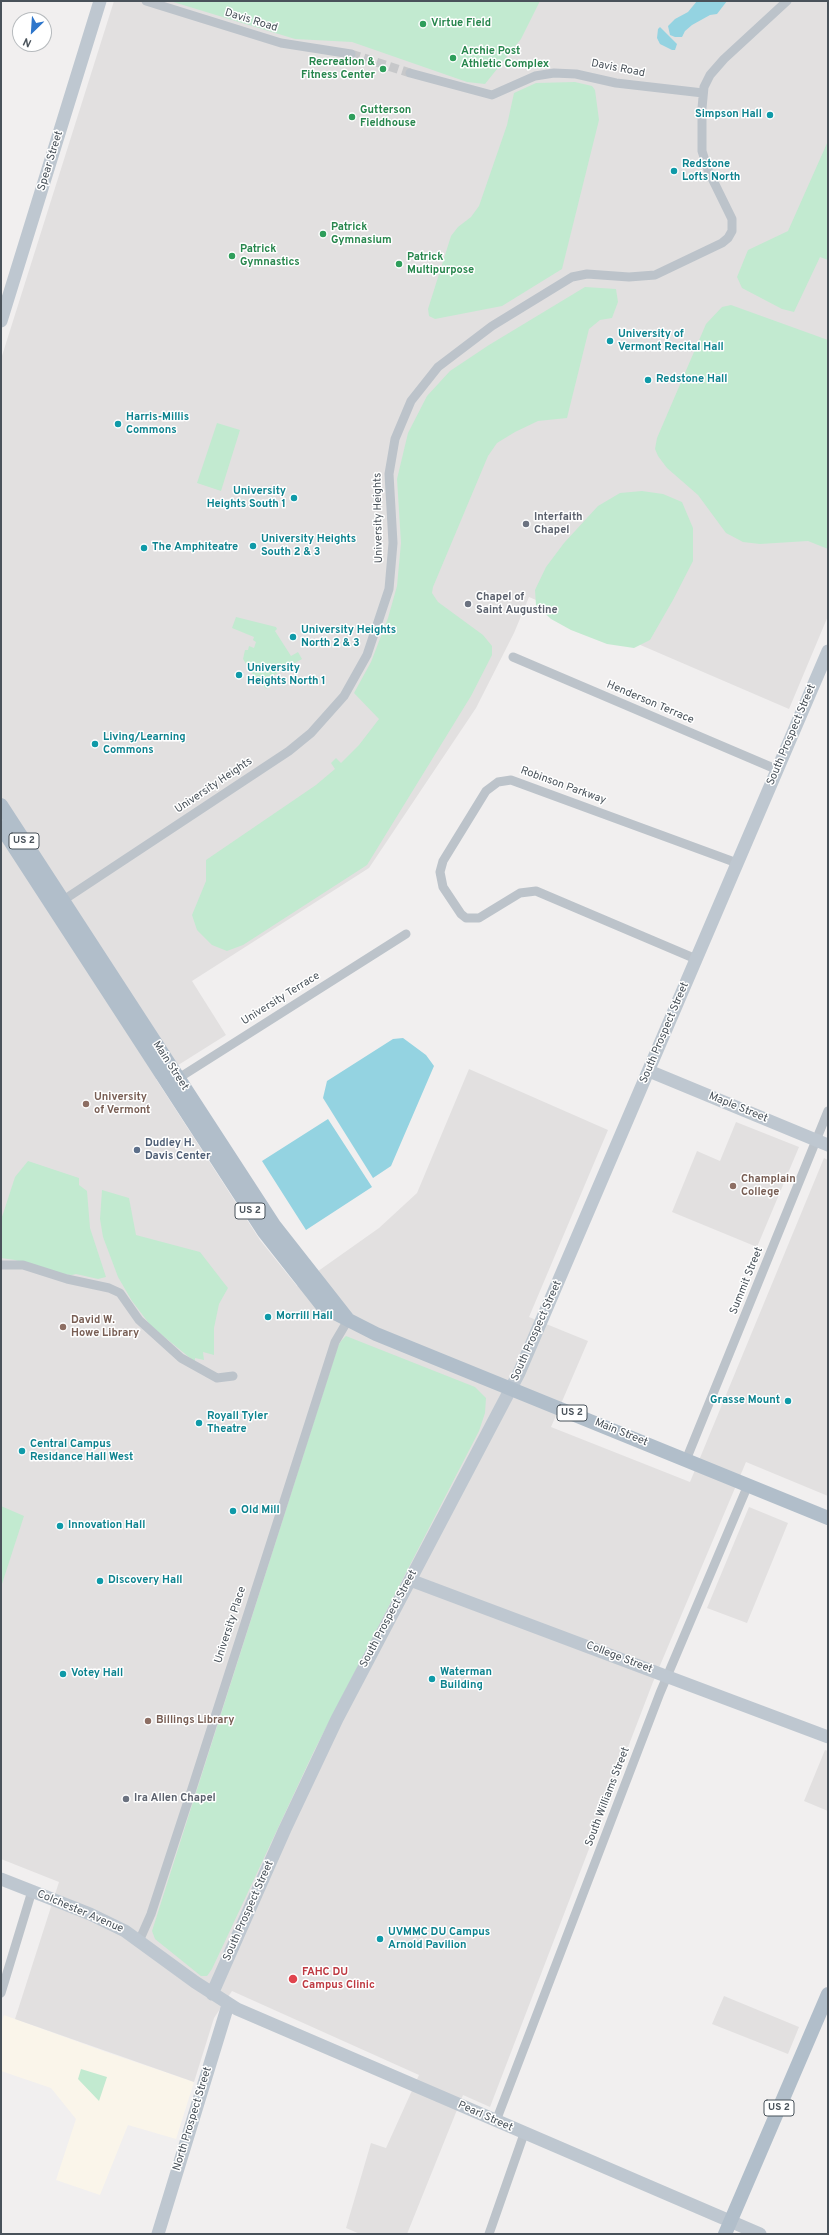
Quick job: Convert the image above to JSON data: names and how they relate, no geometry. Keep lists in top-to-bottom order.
{
  "streets": {
    "main road": ["US 2", "Main Street"],
    "street": [
      "Davis Road",
      "Spear Street",
      "University Heights",
      "Henderson Terrace",
      "South Prospect Street",
      "Robinson Parkway",
      "University Terrace",
      "Maple Street",
      "Summit Street",
      "University Place",
      "College Street",
      "South Williams Street",
      "Colchester Avenue",
      "Pearl Street",
      "North Prospect Street"
    ]
  },
  "crossings": [
    ["Davis Road", "University Heights"],
    ["University Heights", "Main Street"],
    ["Henderson Terrace", "South Prospect Street"],
    ["South Prospect Street", "Robinson Parkway"],
    ["South Prospect Street", "Main Street"],
    ["South Prospect Street", "Maple Street"],
    ["South Prospect Street", "College Street"],
    ["South Prospect Street", "Colchester Avenue"],
    ["South Prospect Street", "Pearl Street"],
    ["US 2", "Pearl Street"],
    ["University Terrace", "Main Street"],
    ["Main Street", "Summit Street"],
    ["Main Street", "University Place"],
    ["Main Street", "South Williams Street"],
    ["Maple Street", "Summit Street"],
    ["University Place", "Colchester Avenue"],
    ["College Street", "South Williams Street"],
    ["South Williams Street", "Pearl Street"],
    ["Colchester Avenue", "Pearl Street"],
    ["Pearl Street", "North Prospect Street"]
  ],
  "places": [
    "Virtue Field",
    "Archie Post Athletic Complex",
    "Recreation & Fitness Center",
    "Simpson Hall",
    "Gutterson Fieldhouse",
    "Redstone Lofts North",
    "Patrick Gymnasium",
    "Patrick Gymnastics",
    "Patrick Multipurpose",
    "University of Vermont Recital Hall",
    "Redstone Hall",
    "Harris-Millis Commons",
    "University Heights South 1",
    "Interfaith Chapel",
    "University Heights South 2 & 3",
    "The Amphiteatre",
    "Chapel of Saint Augustine",
    "University Heights North 2 & 3",
    "University Heights North 1",
    "Living/Learning Commons",
    "University of Vermont",
    "Dudley H. Davis Center",
    "Champlain College",
    "Morrill Hall",
    "David W. Howe Library",
    "Grasse Mount",
    "Royall Tyler Theatre",
    "Central Campus Residance Hall West",
    "Old Mill",
    "Innovation Hall",
    "Discovery Hall",
    "Votey Hall",
    "Waterman Building",
    "Billings Library",
    "Ira Allen Chapel",
    "UVMMC DU Campus Arnold Pavilion",
    "FAHC DU Campus Clinic"
  ],
  "north": "bottom left"
}
